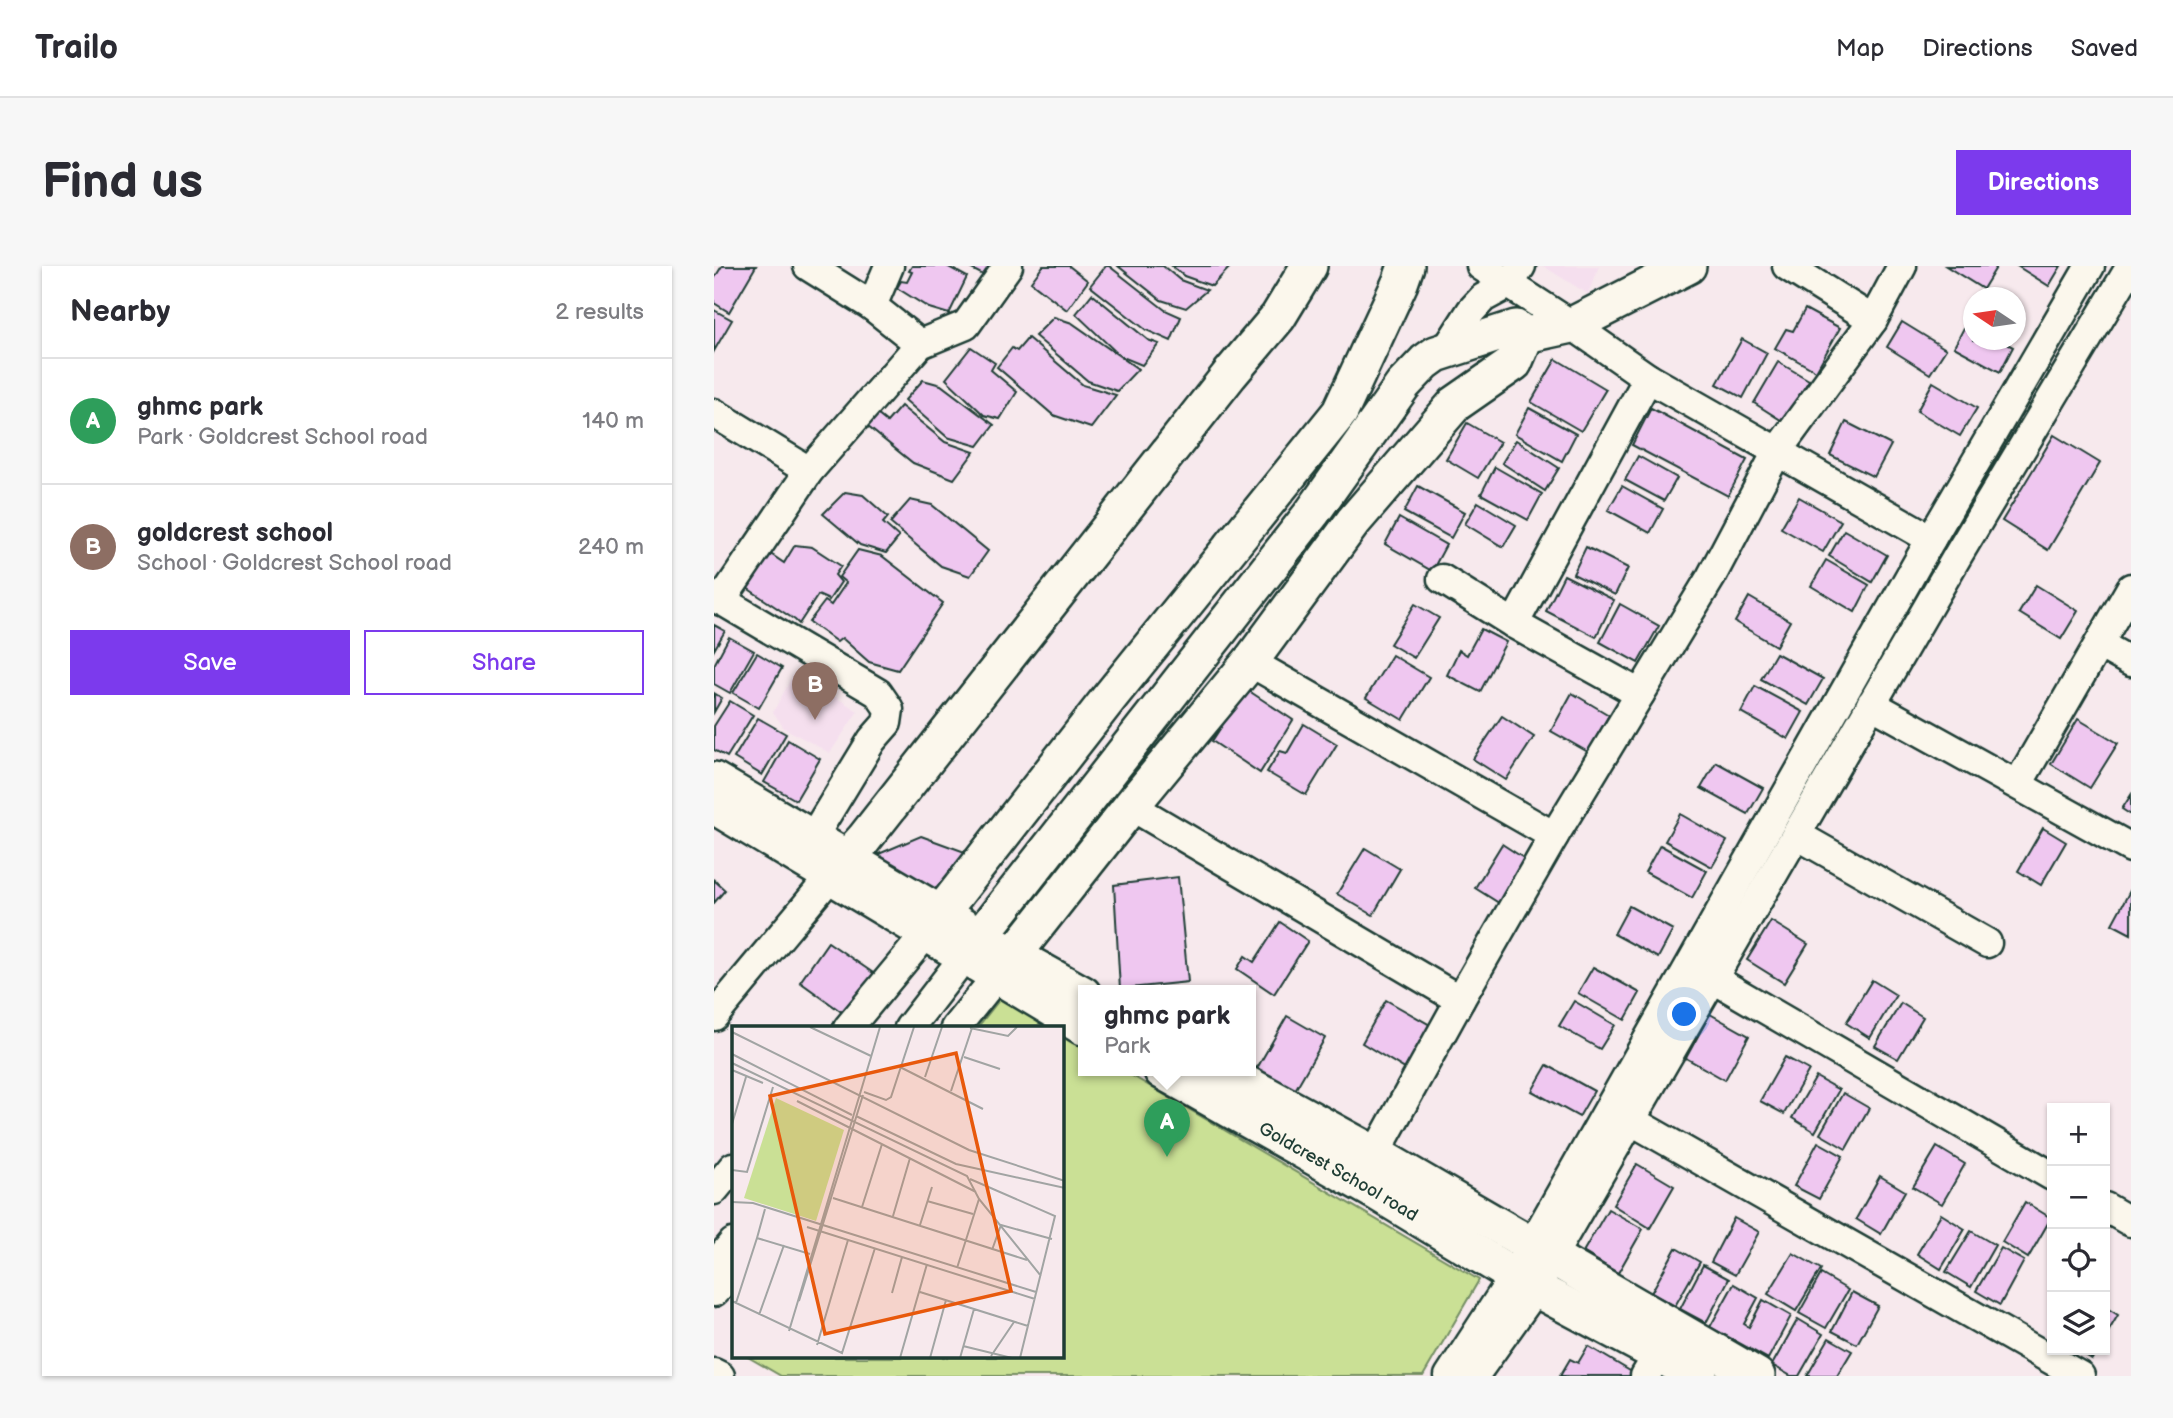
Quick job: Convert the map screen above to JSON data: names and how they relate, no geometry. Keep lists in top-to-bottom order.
{
  "streets": {
    "street": ["Goldcrest School road"]
  },
  "north": "left",
  "page": {
    "header": "Trailo",
    "nav": ["Map", "Directions", "Saved"],
    "buttons": [
      "Directions",
      ["Save", "Share"]
    ],
    "title": "Find us",
    "heading": ["Nearby", "2 results"],
    "list": [
      {
        "mark": "A",
        "name": "ghmc park",
        "note": "Park · Goldcrest School road",
        "value": "140 m"
      },
      {
        "mark": "B",
        "name": "goldcrest school",
        "note": "School · Goldcrest School road",
        "value": "240 m"
      }
    ],
    "pins": ["B", "A"],
    "popup": ["ghmc park", "Park"],
    "map_buttons": ["+", "−"]
  }
}
